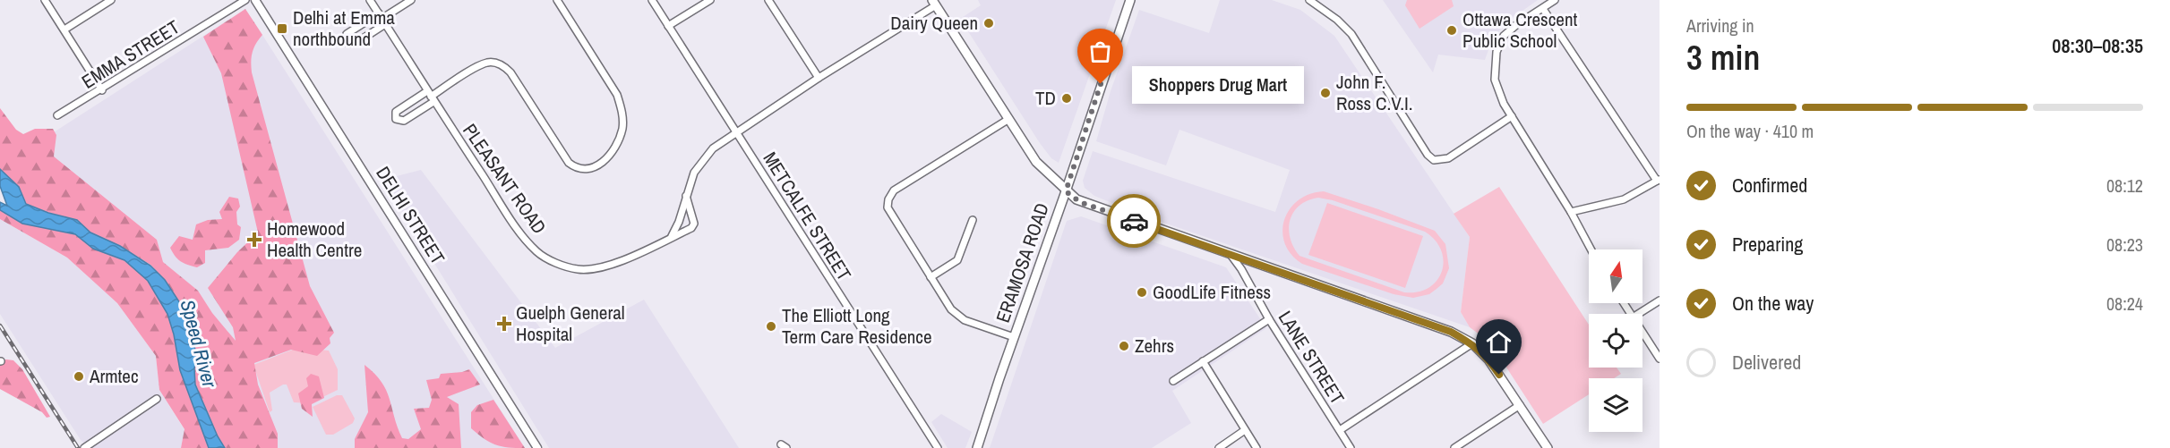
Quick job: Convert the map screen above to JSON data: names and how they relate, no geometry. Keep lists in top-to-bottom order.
{
  "streets": {
    "main road": ["ERAMOSA ROAD"],
    "street": [
      "EMMA STREET",
      "PLEASANT ROAD",
      "DELHI STREET",
      "METCALFE STREET",
      "LANE STREET"
    ]
  },
  "water": ["Speed River"],
  "places": {
    "other": [
      "Dairy Queen",
      "Ottawa Crescent Public School",
      "Shoppers Drug Mart",
      "John F. Ross C.V.I.",
      "TD",
      "GoodLife Fitness",
      "The Elliott Long Term Care Residence",
      "Zehrs",
      "Armtec"
    ],
    "transit": ["Delhi at Emma northbound"],
    "health": ["Homewood Health Centre", "Guelph General Hospital"]
  },
  "north": "top",
  "page": {
    "heading": ["3 min", "Arriving in", "08:30–08:35"],
    "bubble": "Shoppers Drug Mart",
    "bar": "On the way · 410 m",
    "list": [
      ["Confirmed", "08:12"],
      ["Preparing", "08:23"],
      ["On the way", "08:24"],
      "Delivered"
    ]
  }
}
